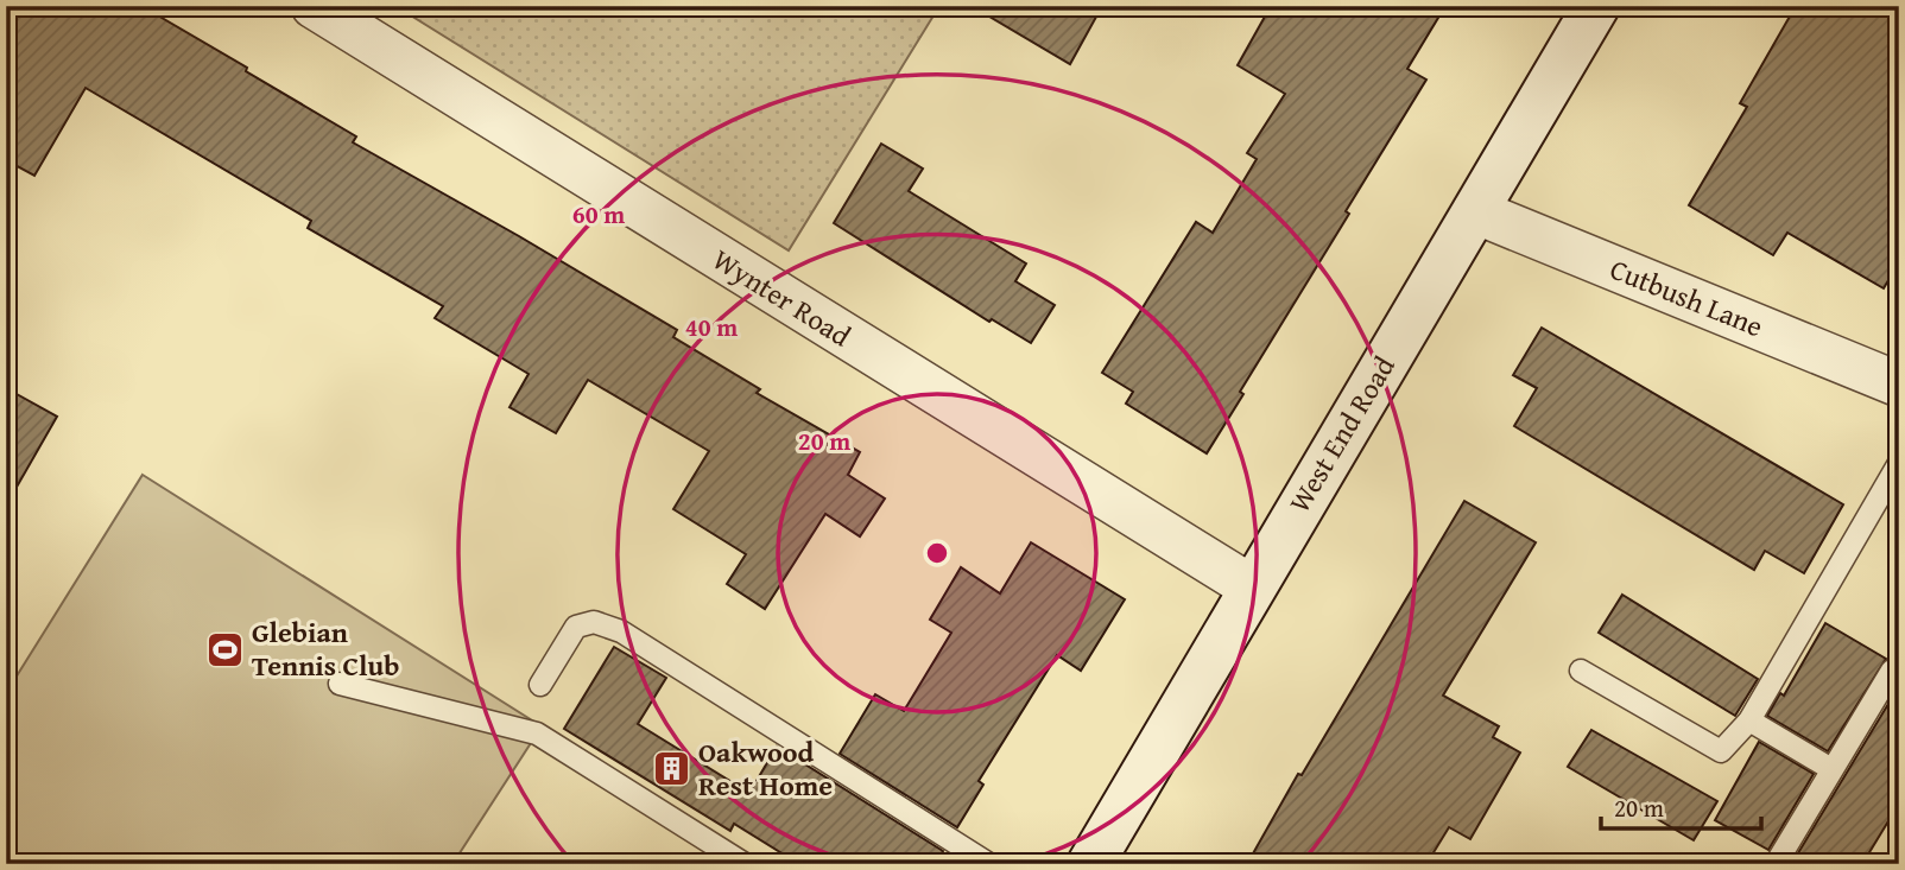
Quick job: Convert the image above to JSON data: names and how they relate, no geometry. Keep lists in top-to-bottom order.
{
  "streets": {
    "street": ["Wynter Road", "Cutbush Lane", "West End Road"]
  },
  "crossings": [
    ["Wynter Road", "West End Road"],
    ["Cutbush Lane", "West End Road"]
  ],
  "places": {
    "sports": ["Glebian Tennis Club"],
    "building": ["Oakwood Rest Home"]
  },
  "scale_bar": "20 m",
  "rings": ["60 m", "40 m", "20 m"]
}
